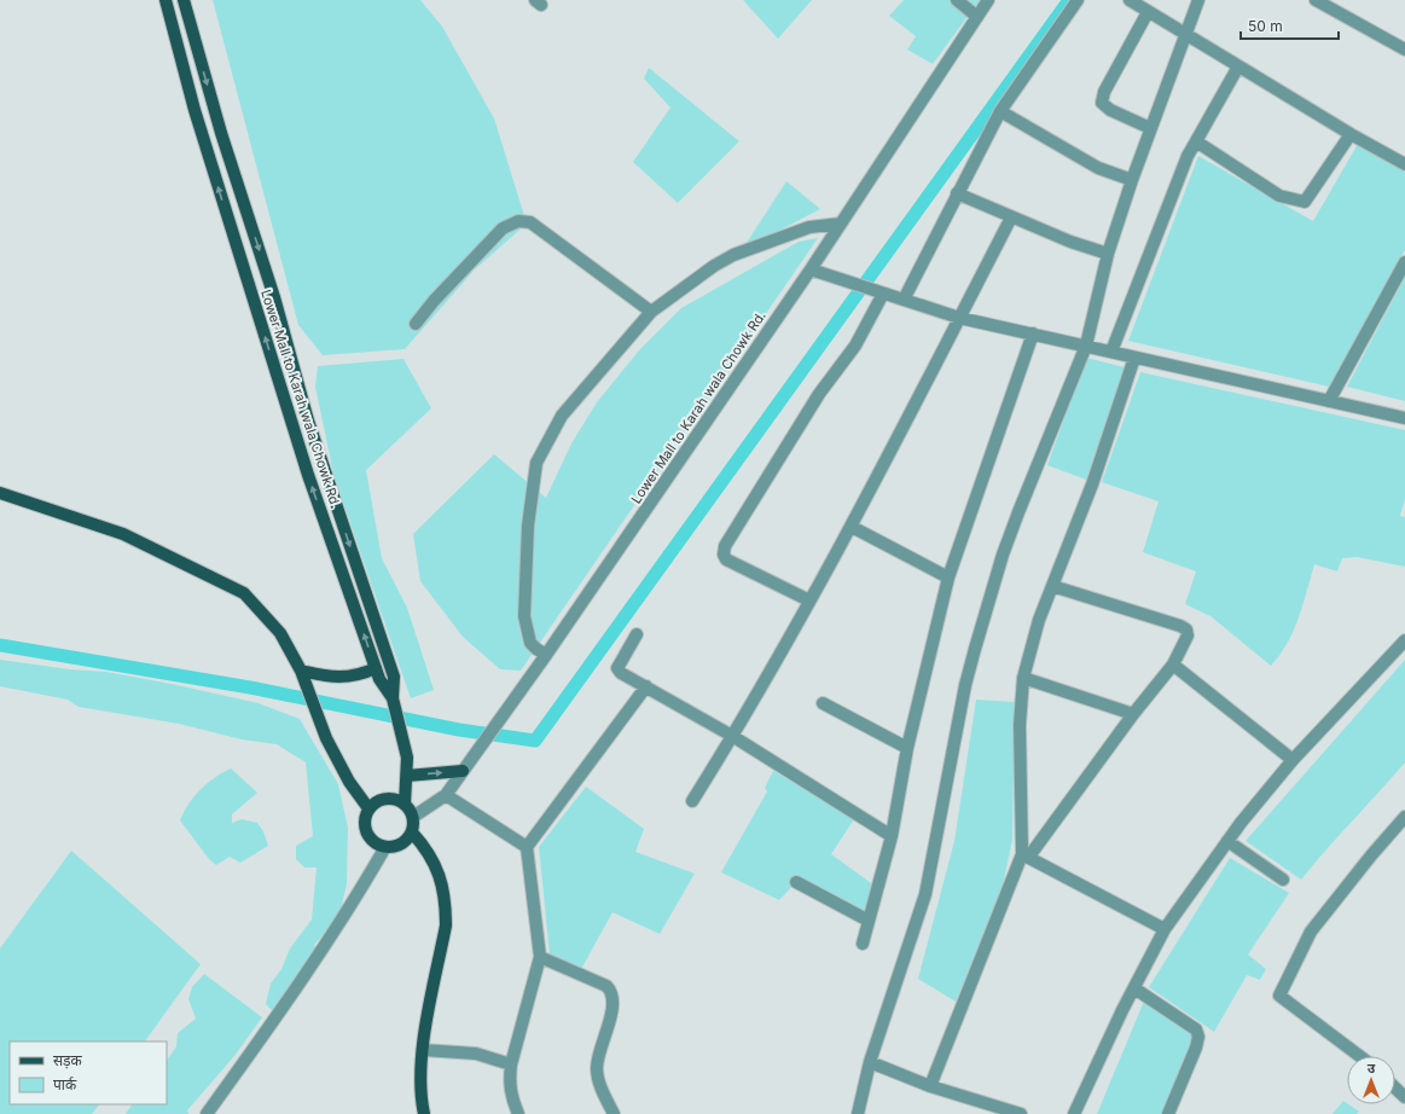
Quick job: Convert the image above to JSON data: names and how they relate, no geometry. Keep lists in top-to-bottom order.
{
  "streets": {
    "main road": ["Lower Mall to Karah wala Chowk Rd."]
  },
  "legend": ["सड़क", "पार्क"],
  "scale_bar": "50 m",
  "north": "top"
}
